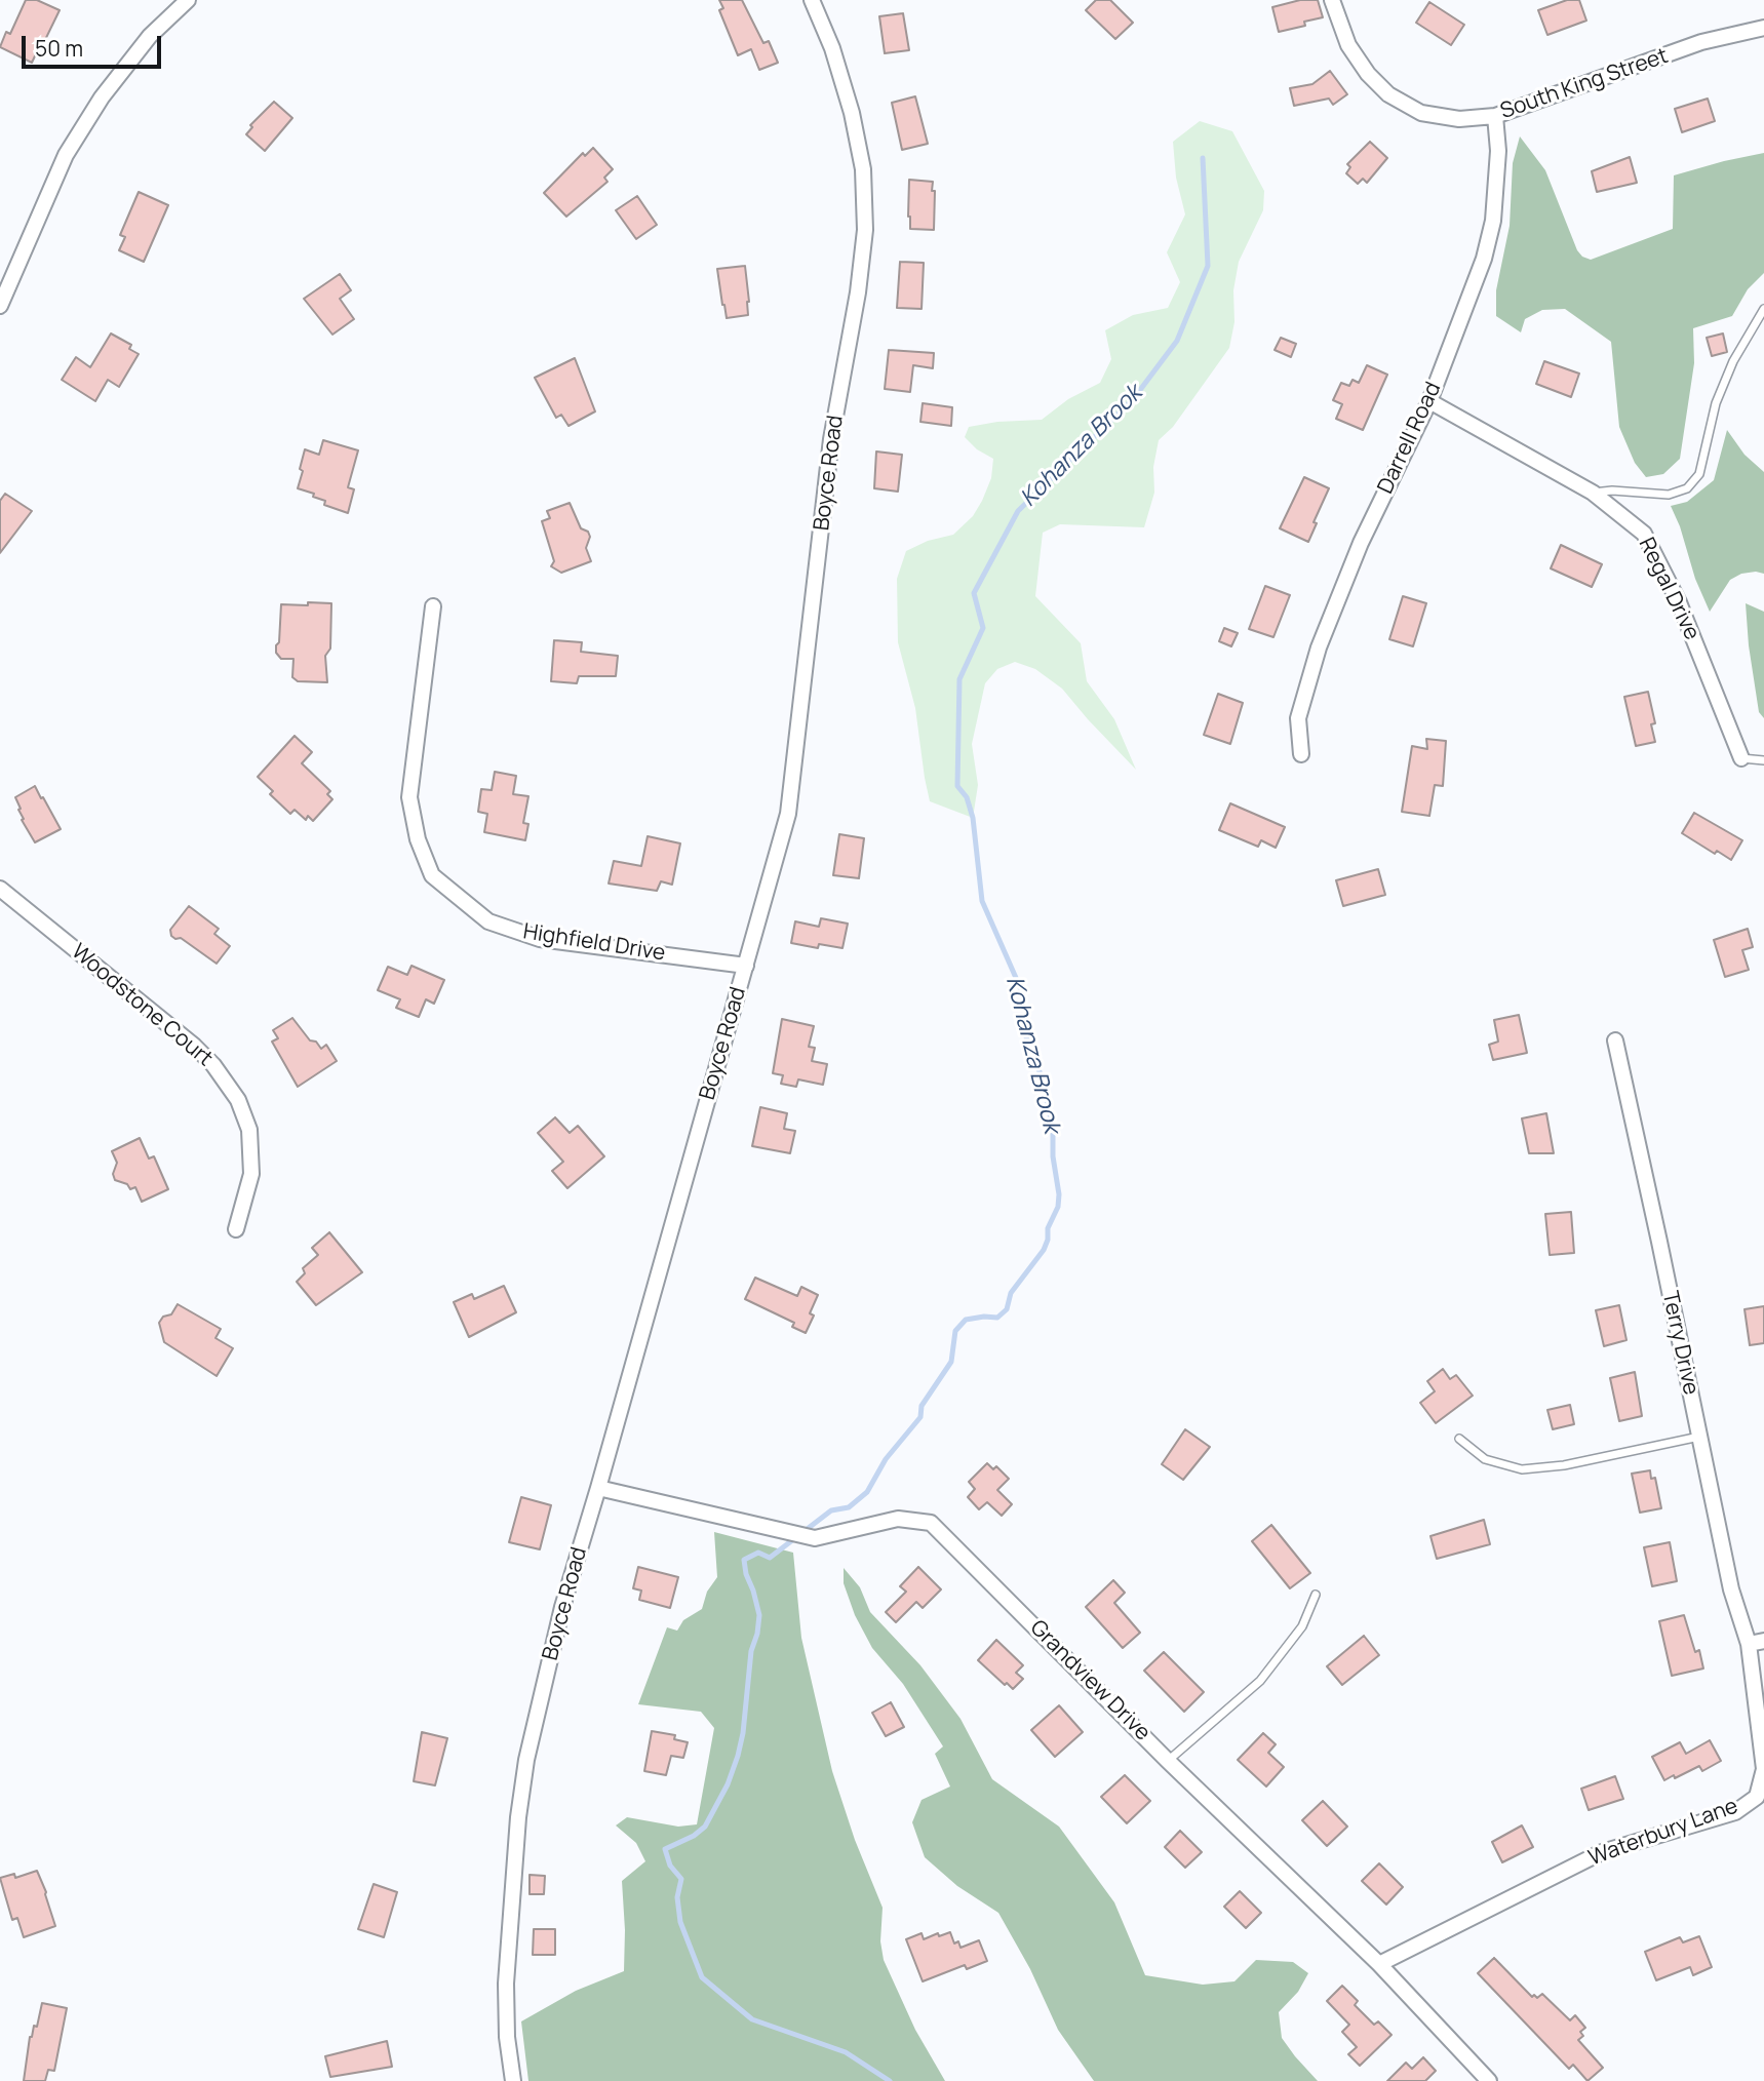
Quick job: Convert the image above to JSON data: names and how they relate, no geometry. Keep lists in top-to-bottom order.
{
  "streets": {
    "street": [
      "South King Street",
      "Darrell Road",
      "Boyce Road",
      "Regal Drive",
      "Highfield Drive",
      "Woodstone Court",
      "Terry Drive",
      "Grandview Drive",
      "Waterbury Lane"
    ]
  },
  "crossings": [
    ["South King Street", "Darrell Road"],
    ["Darrell Road", "Regal Drive"],
    ["Boyce Road", "Highfield Drive"],
    ["Boyce Road", "Grandview Drive"],
    ["Terry Drive", "Waterbury Lane"],
    ["Grandview Drive", "Waterbury Lane"]
  ],
  "water": ["Kohanza Brook"],
  "scale_bar": "50 m"
}
